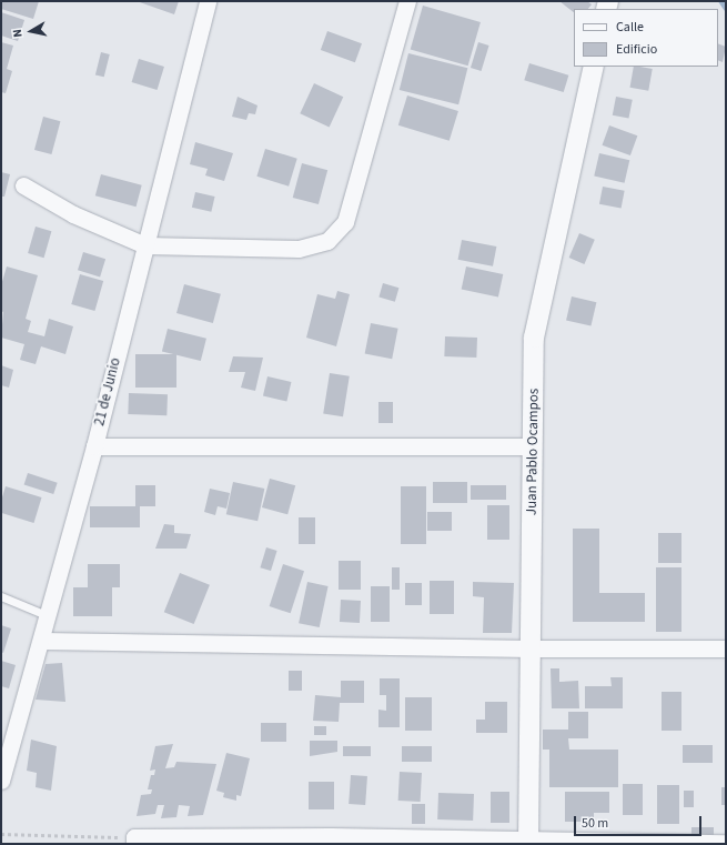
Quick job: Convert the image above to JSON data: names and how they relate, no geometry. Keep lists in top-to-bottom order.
{
  "streets": {
    "street": ["21 de Junio", "Juan Pablo Ocampos"]
  },
  "legend": ["Calle", "Edificio"],
  "scale_bar": "50 m",
  "north": "left"
}
